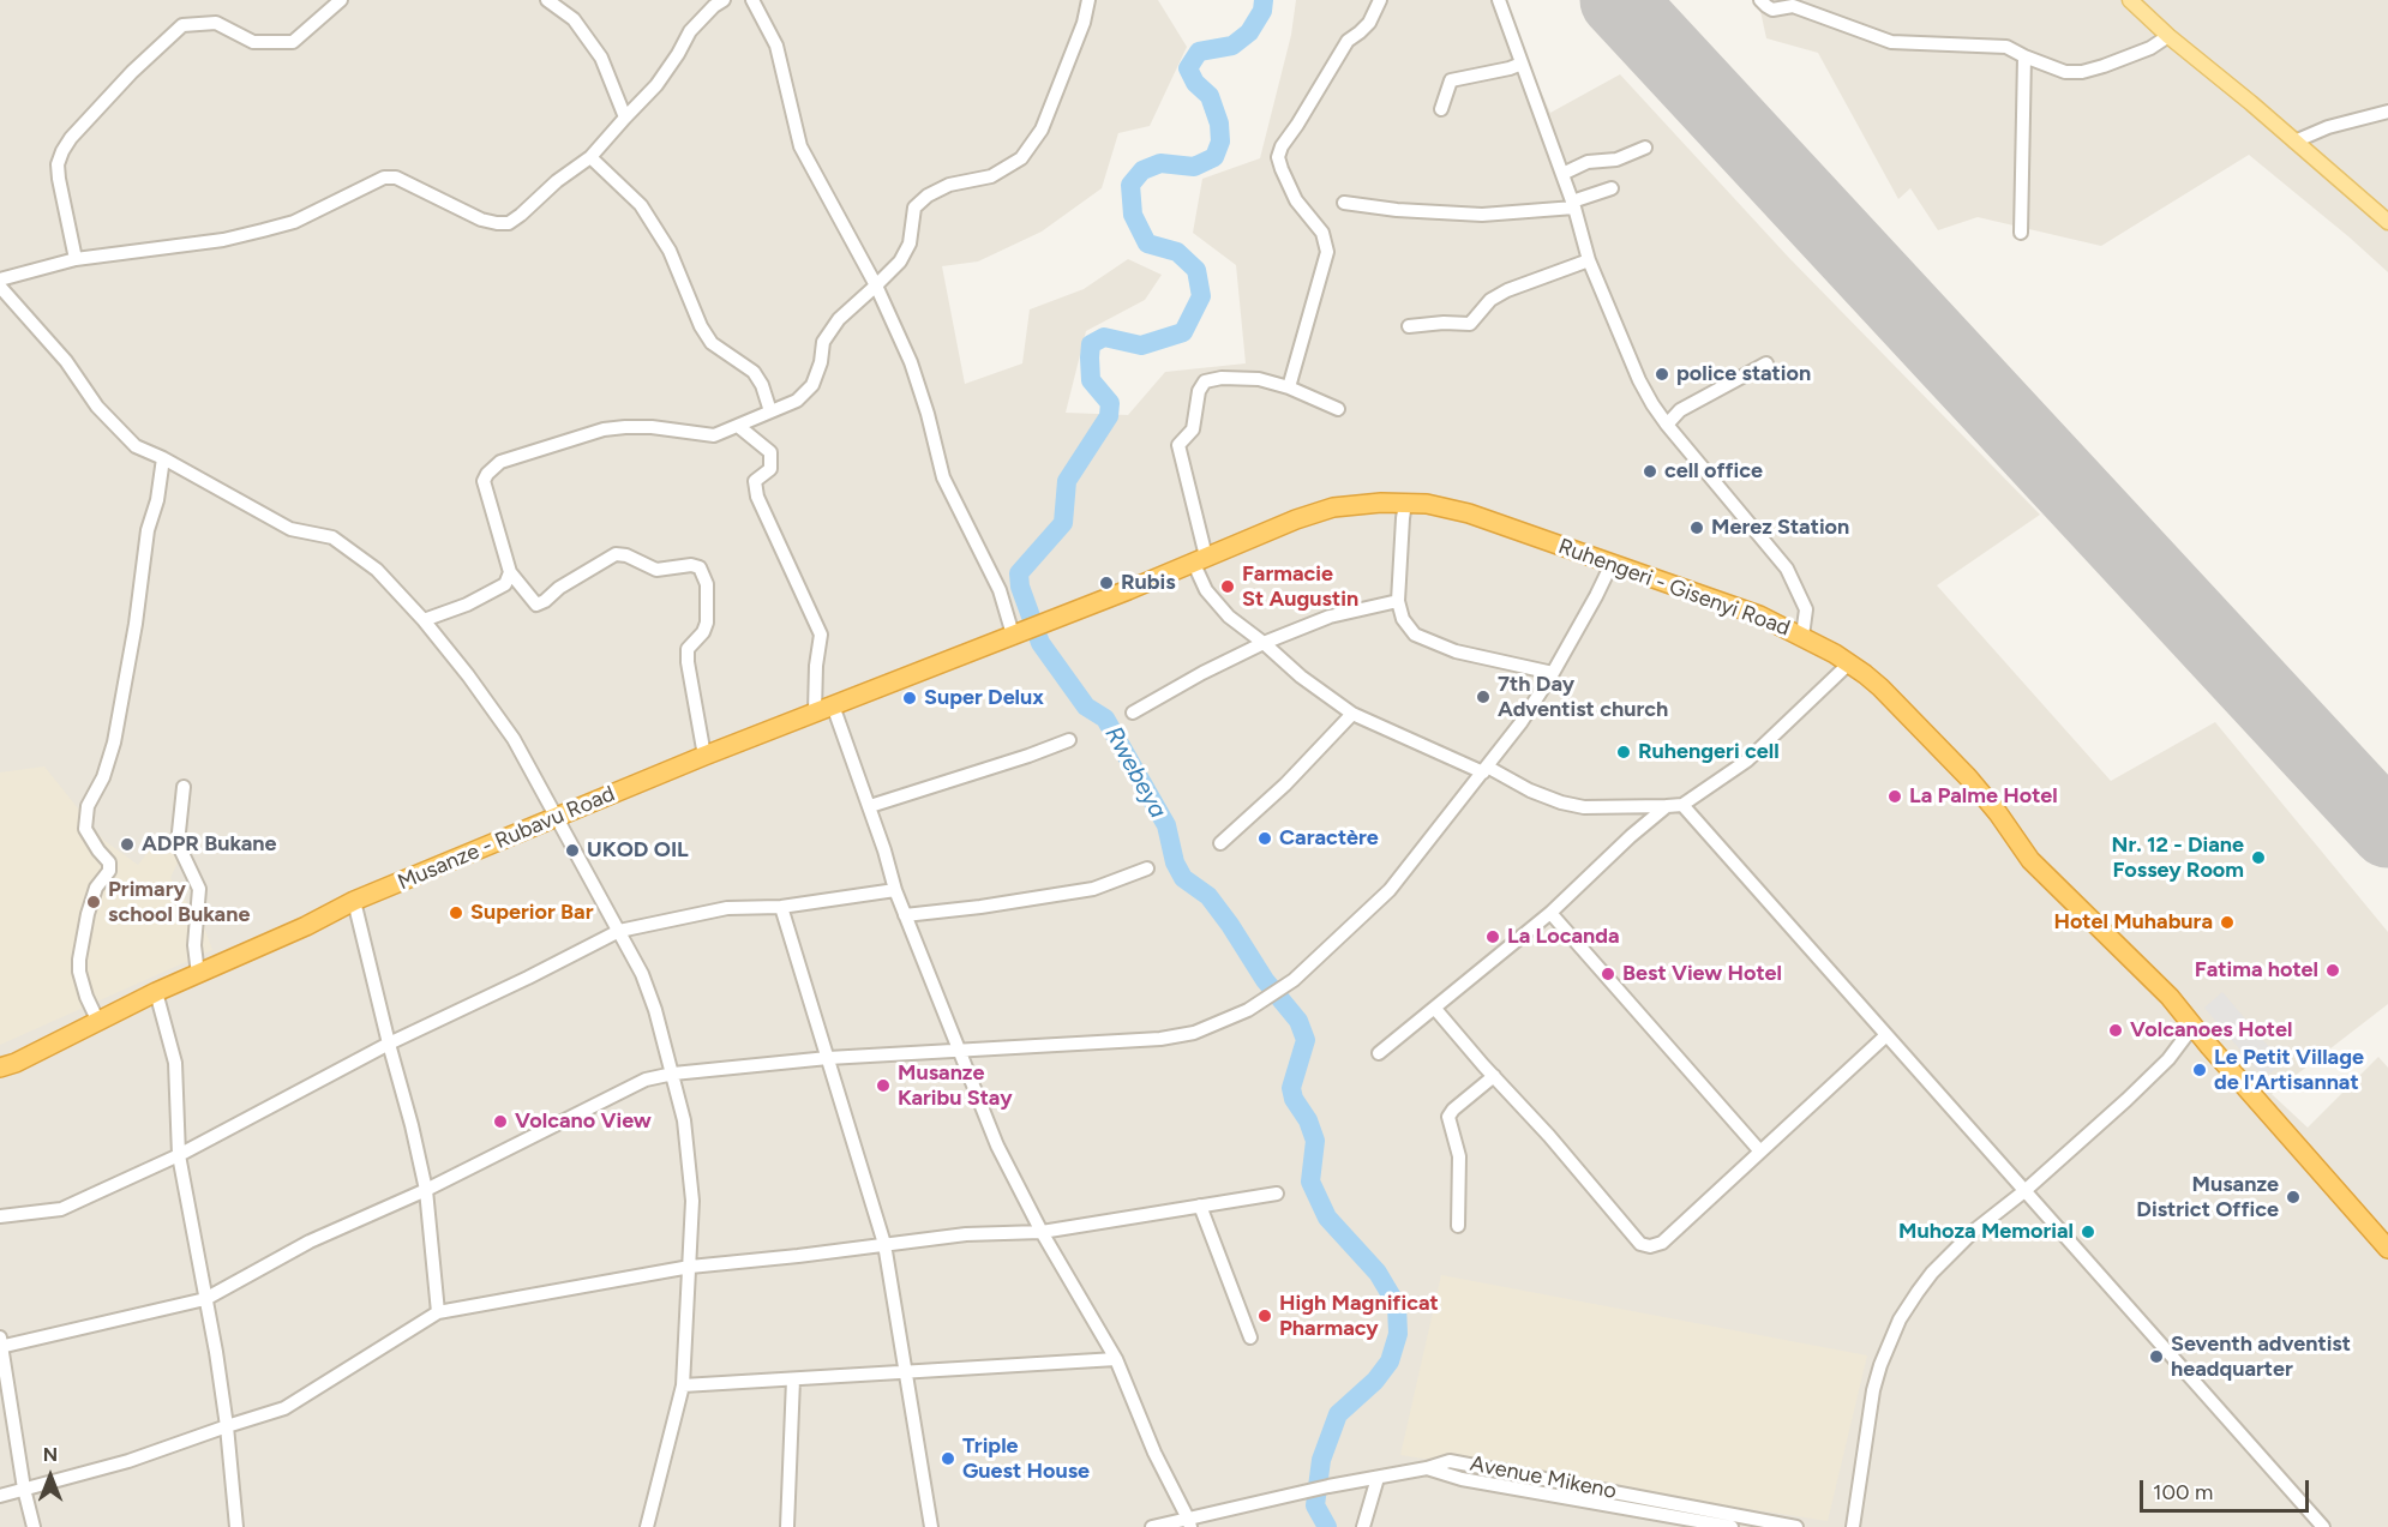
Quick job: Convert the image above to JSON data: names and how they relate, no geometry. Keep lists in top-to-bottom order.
{
  "streets": {
    "highway": ["Ruhengeri - Gisenyi Road", "Musanze - Rubavu Road"],
    "street": ["Avenue Mikeno"]
  },
  "crossings": [
    ["Ruhengeri - Gisenyi Road", "Musanze - Rubavu Road"]
  ],
  "water": ["Rwebeya"],
  "places": [
    "police station",
    "cell office",
    "Merez Station",
    "Rubis",
    "Farmacie St Augustin",
    "7th Day Adventist church",
    "Super Delux",
    "Ruhengeri cell",
    "La Palme Hotel",
    "Caractère",
    "ADPR Bukane",
    "UKOD OIL",
    "Nr. 12 - Diane Fossey Room",
    "Primary school Bukane",
    "Superior Bar",
    "Hotel Muhabura",
    "La Locanda",
    "Fatima hotel",
    "Best View Hotel",
    "Volcanoes Hotel",
    "Le Petit Village de l'Artisannat",
    "Musanze Karibu Stay",
    "Volcano View",
    "Musanze District Office",
    "Muhoza Memorial",
    "High Magnificat Pharmacy",
    "Seventh adventist headquarter",
    "Triple Guest House"
  ],
  "scale_bar": "100 m",
  "north": "top"
}
